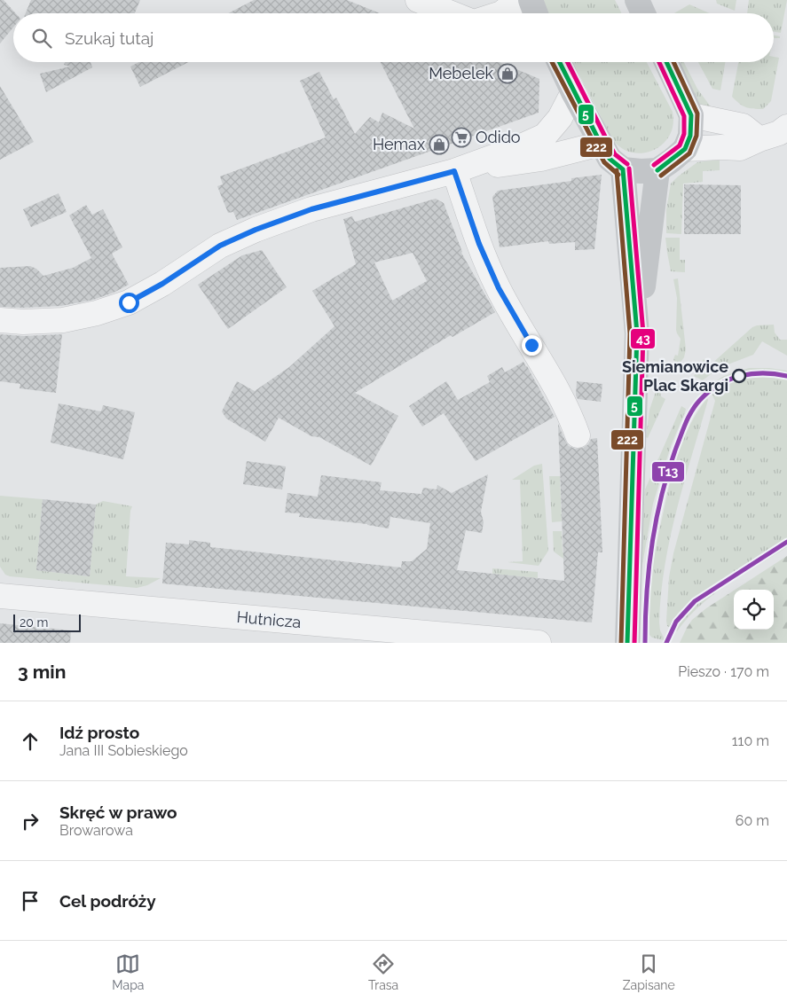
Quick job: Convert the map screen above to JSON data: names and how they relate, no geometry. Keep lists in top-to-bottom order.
{
  "streets": {
    "street": ["Hutnicza"]
  },
  "places": {
    "shop": ["Mebelek", "Hemax"],
    "supermarket": ["Odido"],
    "other": ["Siemianowice Plac Skargi"]
  },
  "lines": [
    "transit line 5",
    "transit line 222",
    "transit line 43",
    "transit line T13"
  ],
  "scale_bar": "20 m",
  "page": {
    "search": "Szukaj tutaj",
    "scale": "20 m",
    "heading": ["3 min", "Pieszo · 170 m"],
    "list": [
      ["Idź prosto", "Jana III Sobieskiego", "110 m"],
      ["Skręć w prawo", "Browarowa", "60 m"],
      "Cel podróży"
    ],
    "nav": ["Mapa", "Trasa", "Zapisane"]
  }
}
